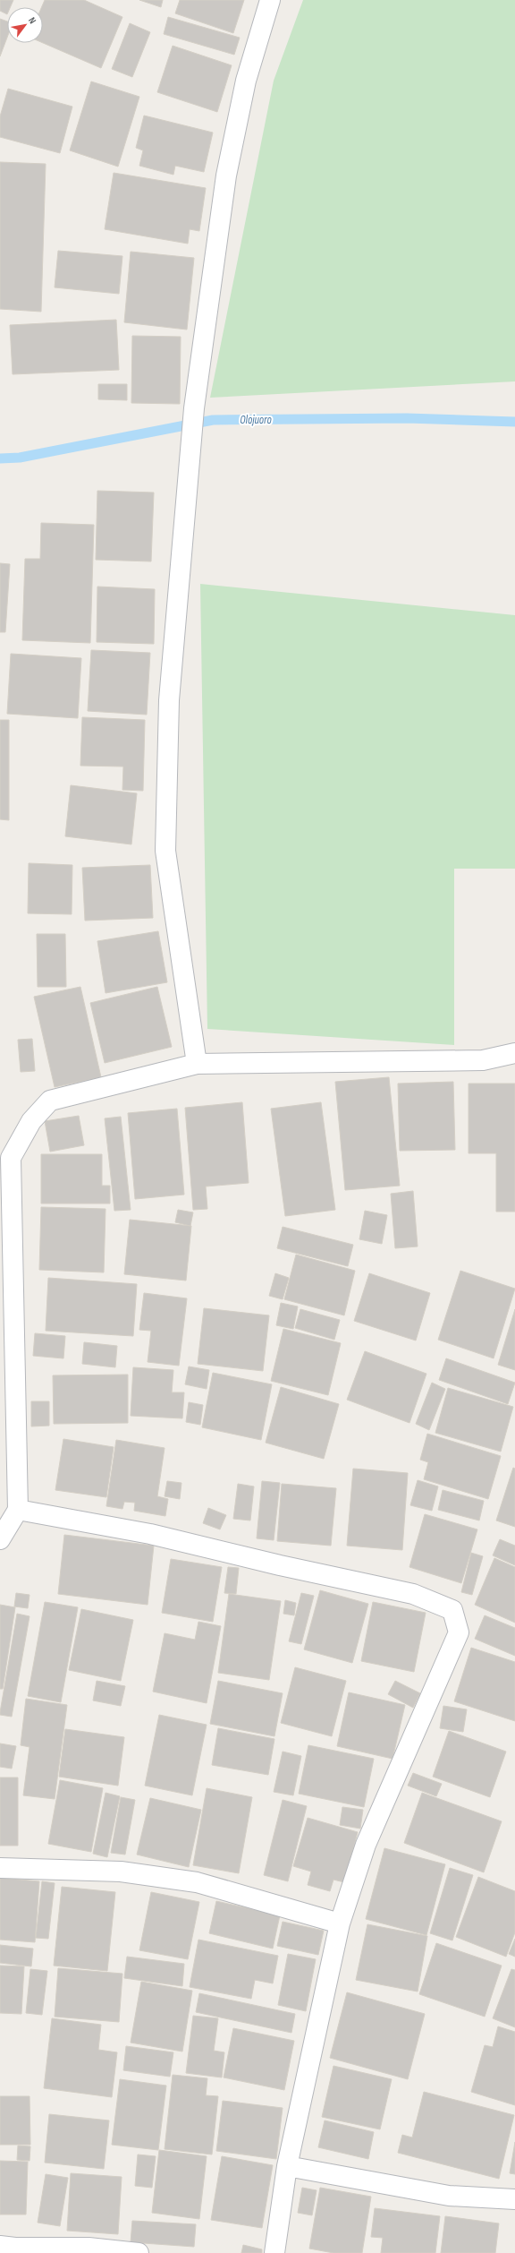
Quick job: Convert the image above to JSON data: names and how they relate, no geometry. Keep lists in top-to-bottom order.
{
  "water": ["Olojuoro"],
  "north": "top right"
}
